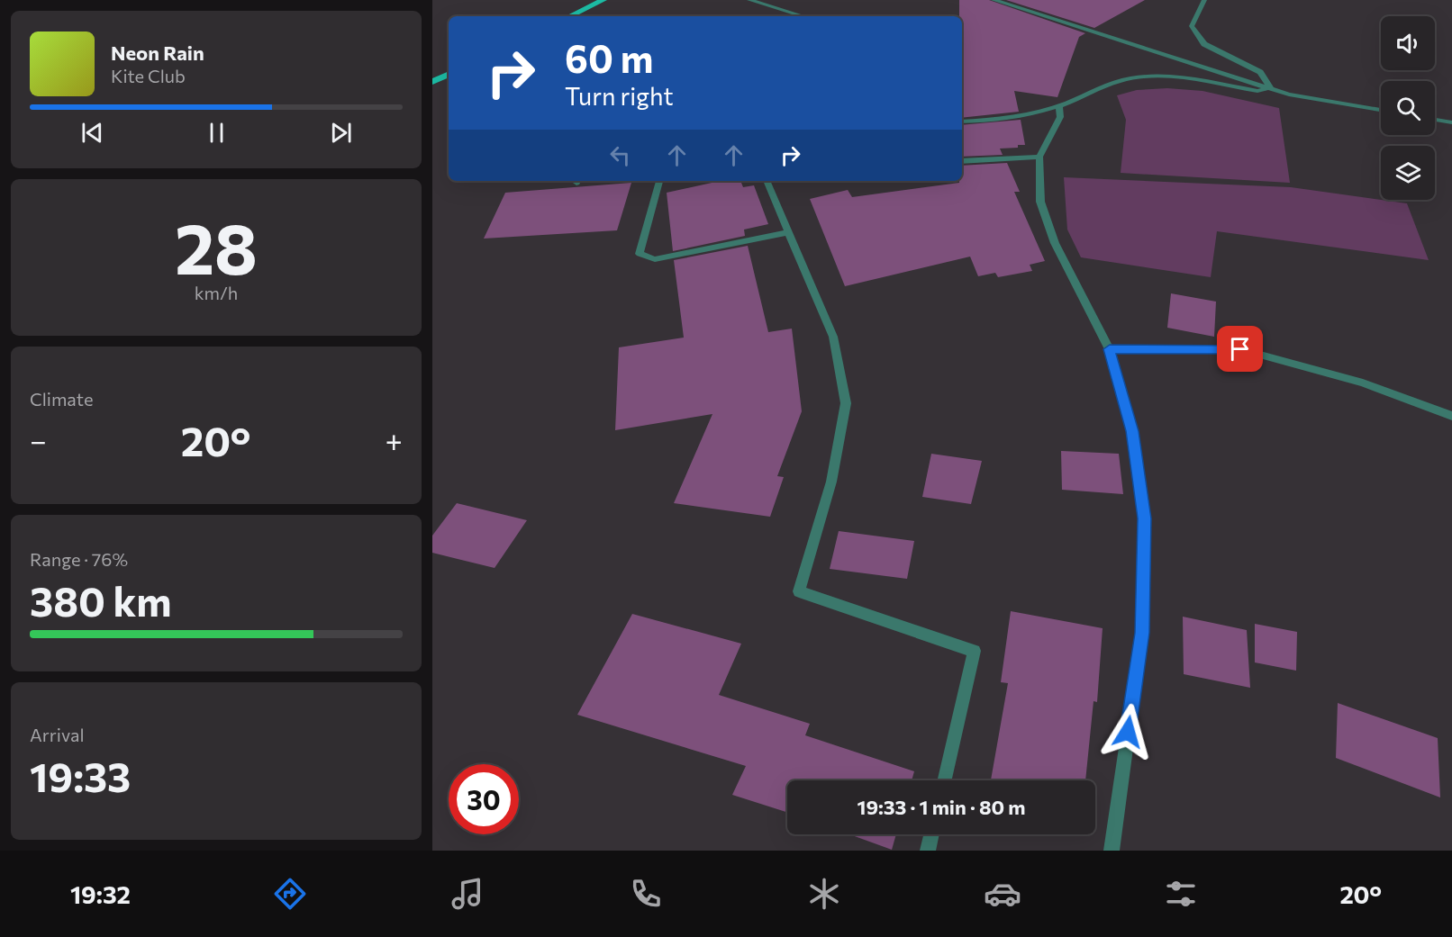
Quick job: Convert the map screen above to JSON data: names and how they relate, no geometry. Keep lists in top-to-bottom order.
{
  "page": {
    "turn": ["60 m", "Turn right"],
    "song": ["Neon Rain", "Kite Club"],
    "tile": [
      ["28", "km/h"],
      "Climate",
      ["Range · 76%", "380 km"],
      ["Arrival", "19:33"]
    ],
    "heat": ["−", "20°", "+"],
    "limit": "30",
    "trip": "19:33 · 1 min · 80 m",
    "tabs": ["19:32", "20°"]
  }
}
